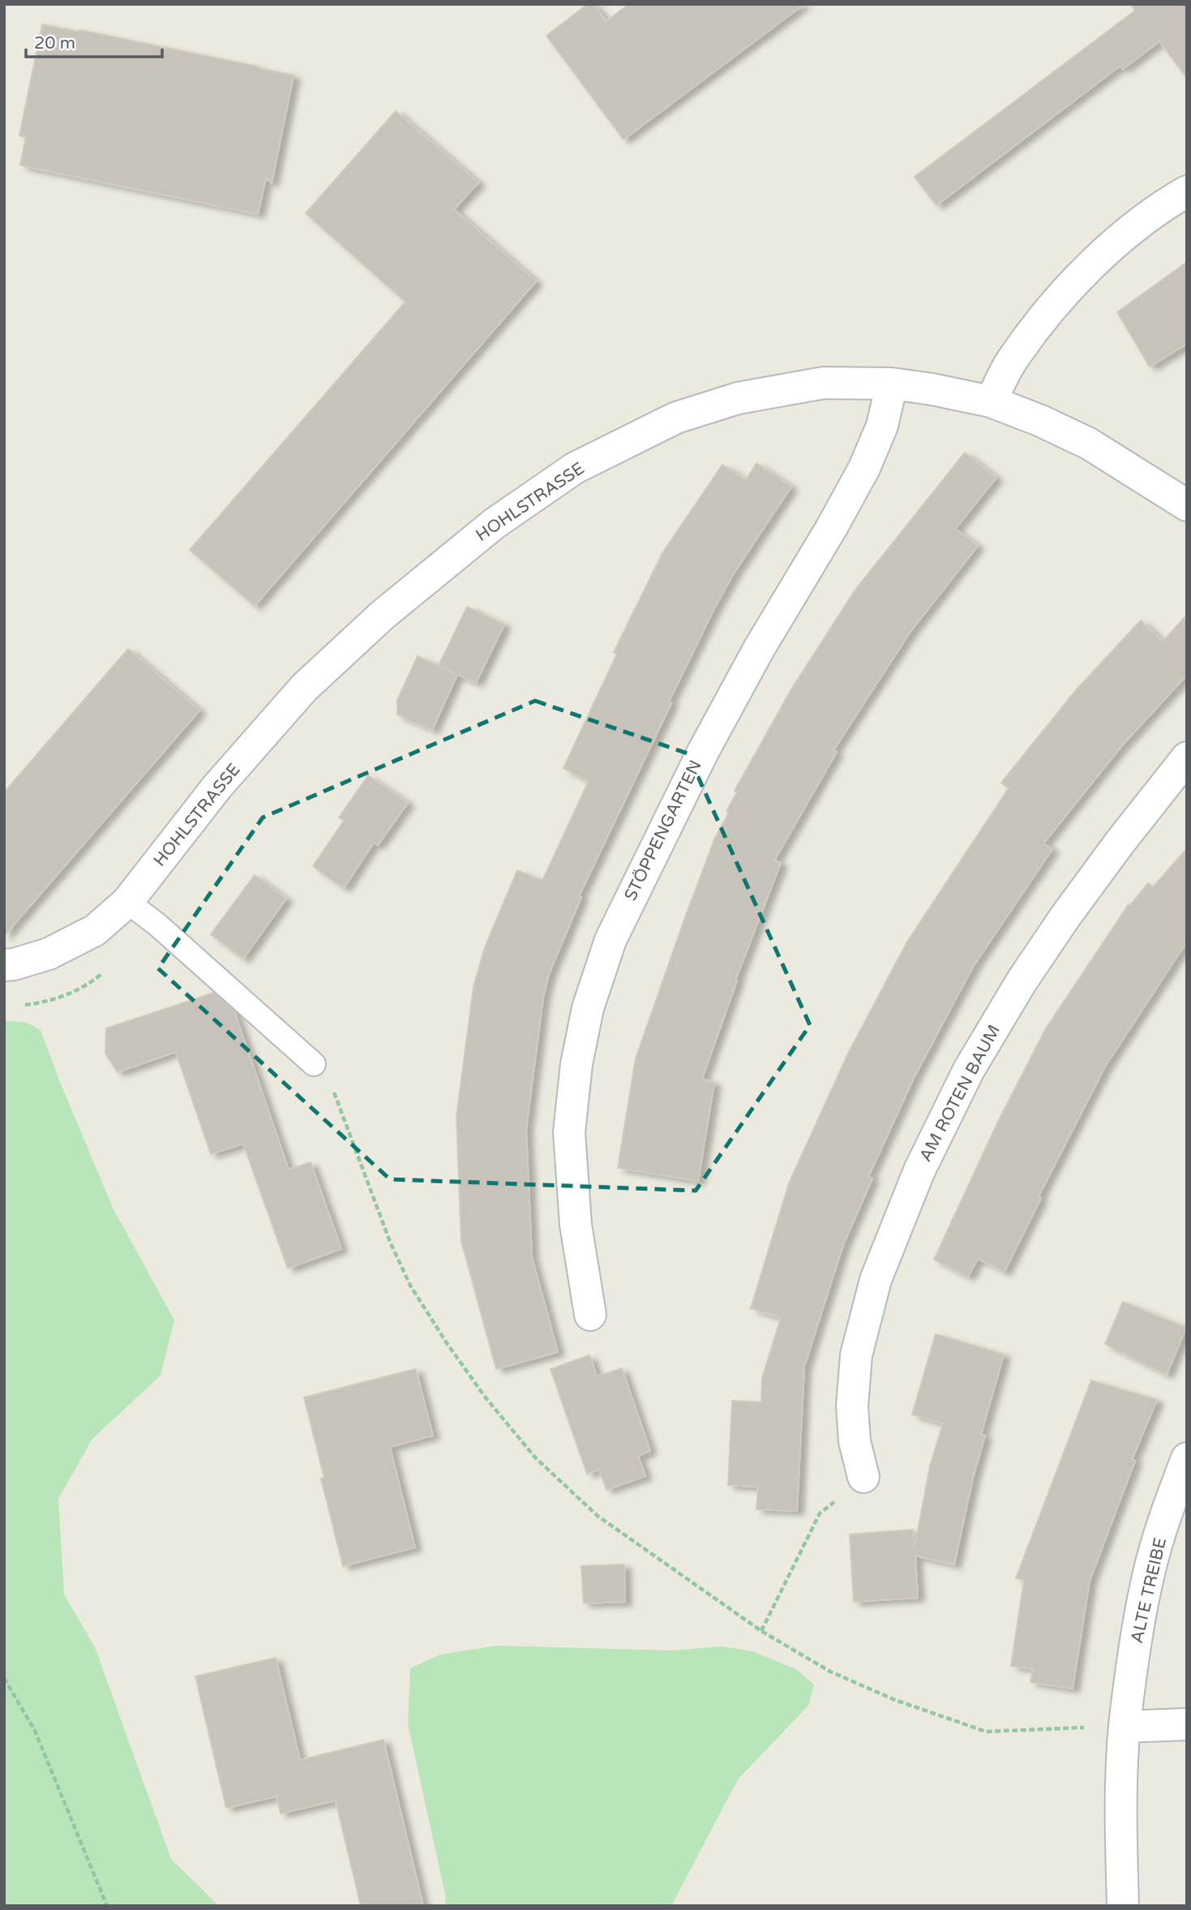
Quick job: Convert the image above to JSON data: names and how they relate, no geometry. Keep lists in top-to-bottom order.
{
  "streets": {
    "street": [
      "HOHLSTRASSE",
      "STÖPPENGARTEN",
      "AM ROTEN BAUM",
      "ALTE TREIBE"
    ]
  },
  "crossings": [
    ["HOHLSTRASSE", "STÖPPENGARTEN"]
  ],
  "scale_bar": "20 m"
}
